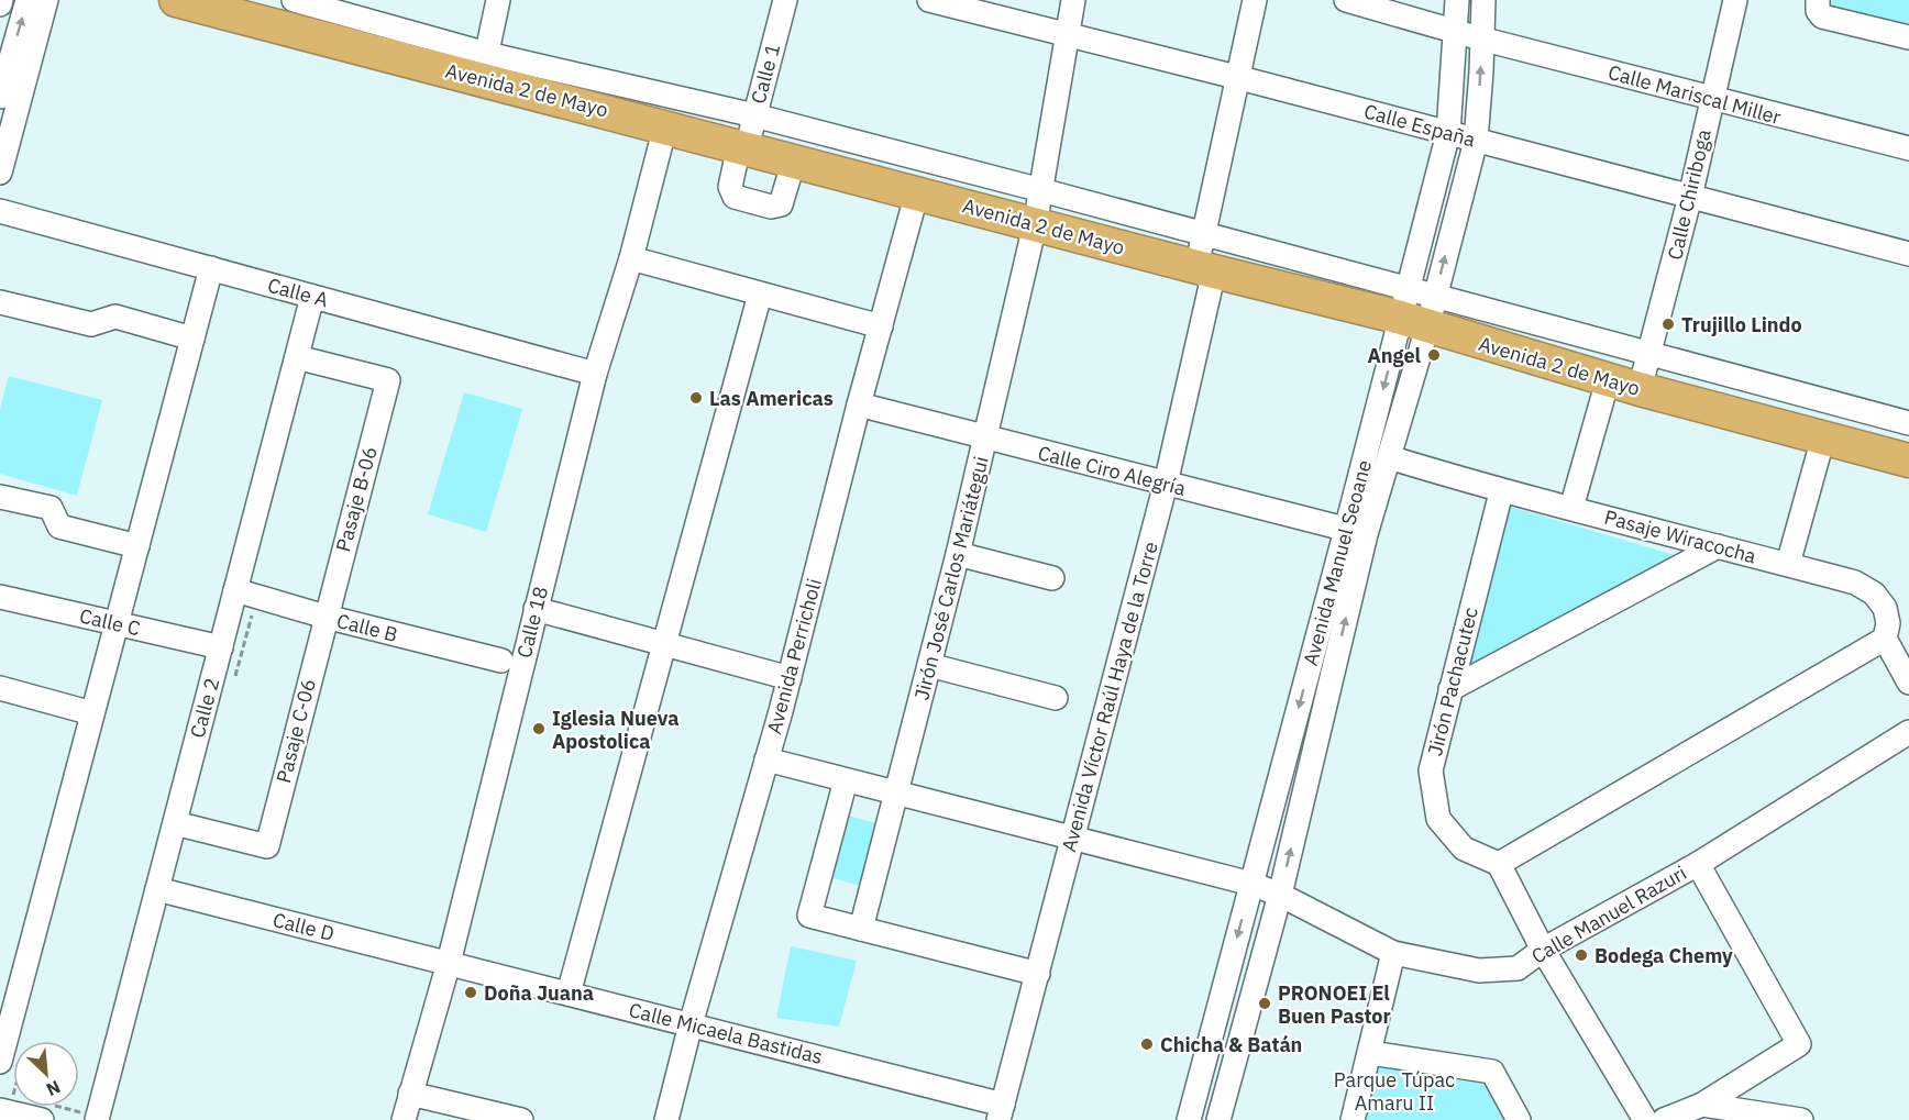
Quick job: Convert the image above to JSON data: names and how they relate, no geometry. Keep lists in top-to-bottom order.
{
  "streets": {
    "highway": ["Avenida 2 de Mayo"],
    "street": [
      "Calle 1",
      "Calle Mariscal Miller",
      "Calle España",
      "Calle Chiriboga",
      "Calle A",
      "Calle Ciro Alegría",
      "Pasaje B-06",
      "Pasaje Wiracocha",
      "Avenida Manuel Seoane",
      "Jirón José Carlos Mariátegui",
      "Calle C",
      "Calle 18",
      "Calle B",
      "Avenida Perricholi",
      "Jirón Pachacutec",
      "Avenida Víctor Raúl Haya de la Torre",
      "Calle 2",
      "Pasaje C-06",
      "Calle Manuel Razuri",
      "Calle D",
      "Calle Micaela Bastidas"
    ]
  },
  "crossings": [
    ["Calle 1", "Avenida 2 de Mayo"],
    ["Avenida 2 de Mayo", "Calle Chiriboga"],
    ["Avenida 2 de Mayo", "Avenida Manuel Seoane"],
    ["Avenida 2 de Mayo", "Jirón José Carlos Mariátegui"],
    ["Avenida 2 de Mayo", "Calle 18"],
    ["Avenida 2 de Mayo", "Avenida Perricholi"],
    ["Avenida 2 de Mayo", "Avenida Víctor Raúl Haya de la Torre"],
    ["Calle Mariscal Miller", "Calle Chiriboga"],
    ["Calle Mariscal Miller", "Avenida Manuel Seoane"],
    ["Calle España", "Calle Chiriboga"],
    ["Calle España", "Avenida Manuel Seoane"],
    ["Calle España", "Jirón José Carlos Mariátegui"],
    ["Calle España", "Avenida Víctor Raúl Haya de la Torre"],
    ["Calle A", "Calle 18"],
    ["Calle A", "Calle 2"],
    ["Calle Ciro Alegría", "Avenida Manuel Seoane"],
    ["Calle Ciro Alegría", "Jirón José Carlos Mariátegui"],
    ["Calle Ciro Alegría", "Avenida Perricholi"],
    ["Calle Ciro Alegría", "Avenida Víctor Raúl Haya de la Torre"],
    ["Pasaje B-06", "Calle B"],
    ["Pasaje B-06", "Calle 2"],
    ["Pasaje B-06", "Pasaje C-06"],
    ["Pasaje Wiracocha", "Avenida Manuel Seoane"],
    ["Pasaje Wiracocha", "Jirón Pachacutec"],
    ["Avenida Manuel Seoane", "Calle Manuel Razuri"],
    ["Jirón José Carlos Mariátegui", "Calle Manuel Razuri"],
    ["Calle C", "Calle 2"],
    ["Calle 18", "Calle D"],
    ["Calle 18", "Calle Micaela Bastidas"],
    ["Calle B", "Calle 2"],
    ["Calle B", "Pasaje C-06"],
    ["Avenida Perricholi", "Calle Manuel Razuri"],
    ["Avenida Perricholi", "Calle Micaela Bastidas"],
    ["Avenida Víctor Raúl Haya de la Torre", "Calle Manuel Razuri"],
    ["Avenida Víctor Raúl Haya de la Torre", "Calle Micaela Bastidas"],
    ["Calle 2", "Pasaje C-06"],
    ["Calle 2", "Calle D"],
    ["Calle D", "Calle Micaela Bastidas"]
  ],
  "parks": ["Parque Túpac Amaru II"],
  "places": [
    "Trujillo Lindo",
    "Angel",
    "Las Americas",
    "Iglesia Nueva Apostolica",
    "Bodega Chemy",
    "Doña Juana",
    "PRONOEI El Buen Pastor",
    "Chicha & Batán"
  ],
  "north": "bottom right"
}
